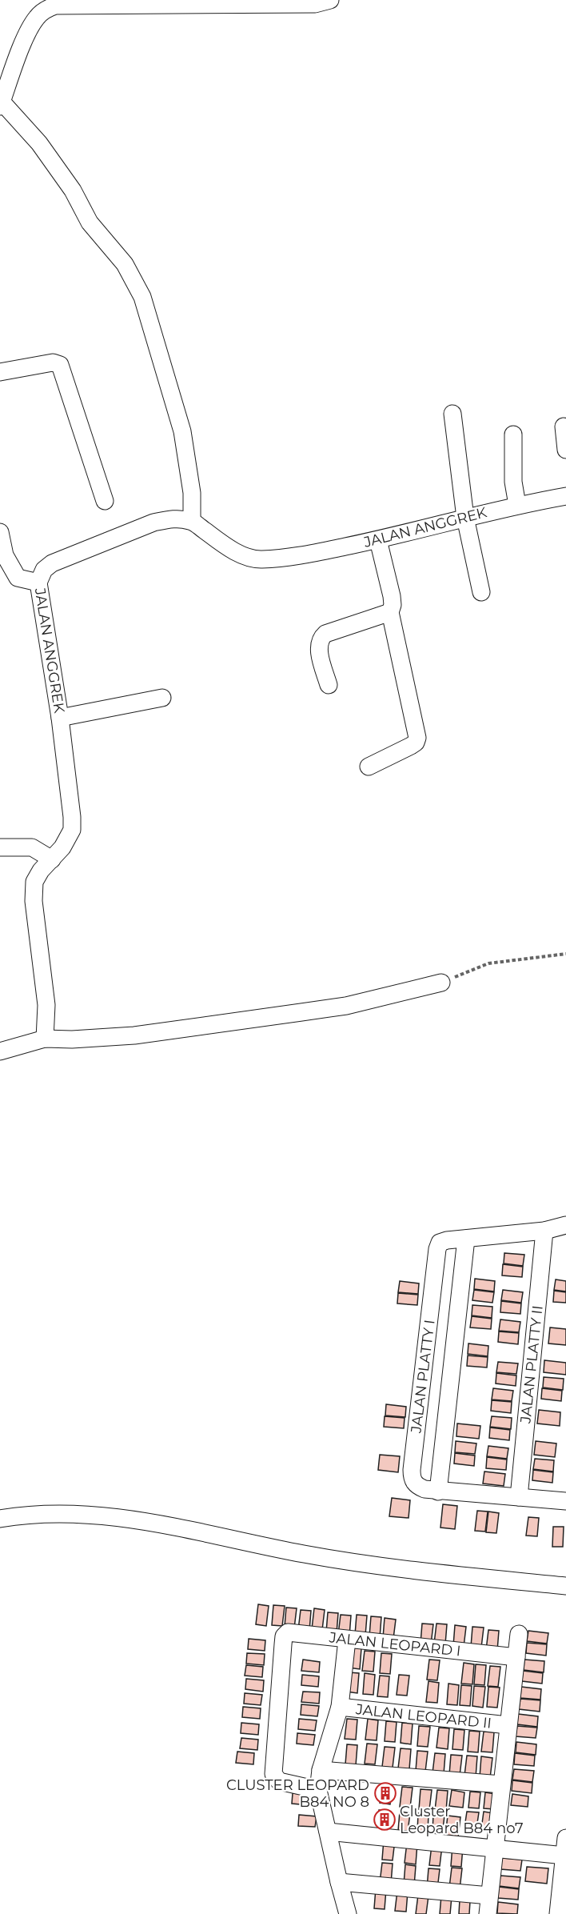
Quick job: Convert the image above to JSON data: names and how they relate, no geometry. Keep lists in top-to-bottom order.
{
  "streets": {
    "street": [
      "JALAN ANGGREK",
      "JALAN PLATTY II",
      "JALAN PLATTY I",
      "JALAN LEOPARD I",
      "JALAN LEOPARD II"
    ]
  },
  "crossings": [
    ["JALAN PLATTY II", "JALAN PLATTY I"]
  ],
  "places": {
    "building": ["CLUSTER LEOPARD B84 NO 8", "Cluster Leopard B84 no7"]
  }
}
